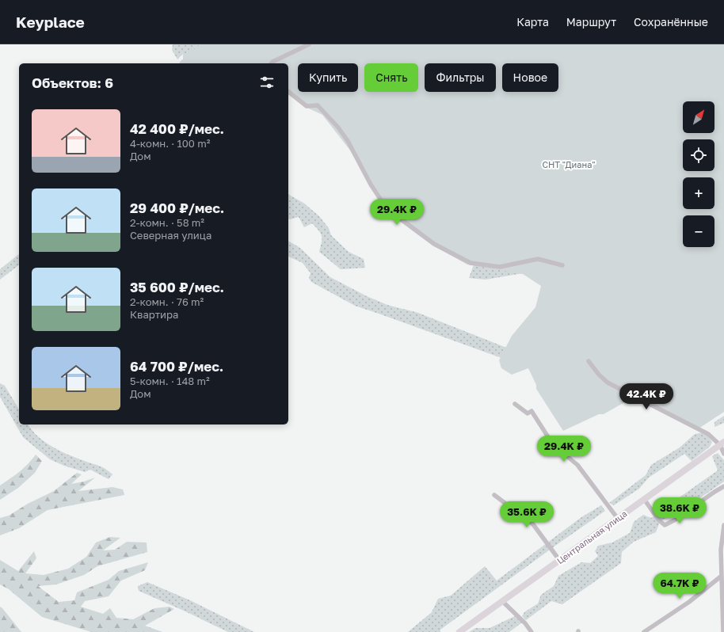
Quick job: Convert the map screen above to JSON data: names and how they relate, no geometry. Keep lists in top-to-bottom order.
{
  "streets": {
    "street": ["Центральная улица"]
  },
  "parks": ["СНТ \"Диана\""],
  "north": "top right",
  "page": {
    "header": "Keyplace",
    "nav": ["Карта", "Маршрут", "Сохранённые"],
    "chip": [
      "Купить",
      "Снять",
      "Фильтры",
      "Новое"
    ],
    "heading": "Объектов: 6",
    "map_buttons": ["+", "−"],
    "list": [
      {
        "name": "42 400 ₽/мес.",
        "note": "4-комн. · 100 m² · Дом"
      },
      {
        "name": "29 400 ₽/мес.",
        "note": "2-комн. · 58 m² · Северная улица"
      },
      {
        "name": "35 600 ₽/мес.",
        "note": "2-комн. · 76 m² · Квартира"
      },
      {
        "name": "64 700 ₽/мес.",
        "note": "5-комн. · 148 m² · Дом"
      }
    ],
    "price": [
      "29.4K ₽",
      "42.4K ₽",
      "29.4K ₽",
      "38.6K ₽",
      "35.6K ₽",
      "64.7K ₽"
    ]
  }
}
